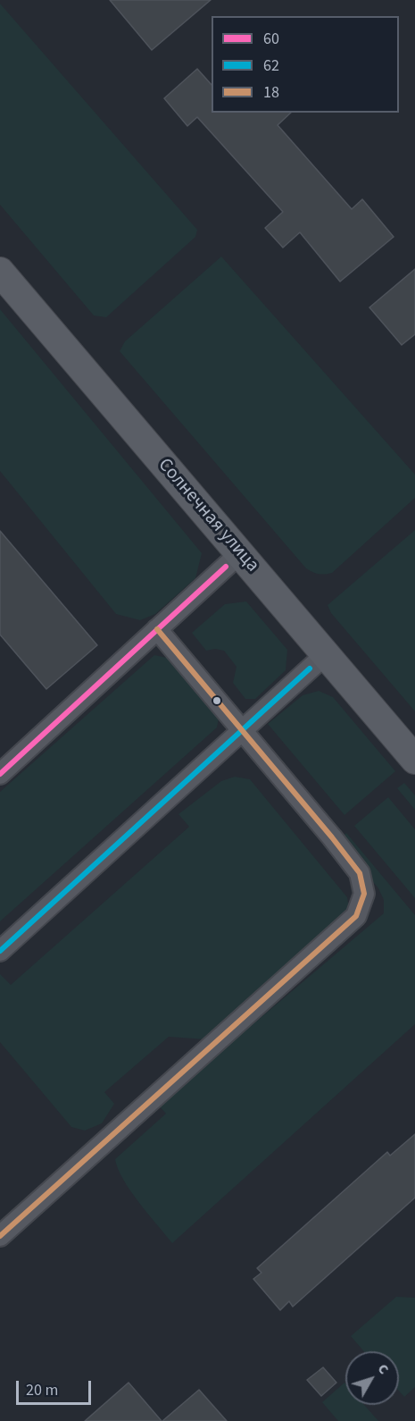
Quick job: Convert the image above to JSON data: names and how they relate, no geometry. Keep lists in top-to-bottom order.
{
  "streets": {
    "main road": ["Солнечная улица"]
  },
  "lines": ["transit line 60", "transit line 18", "transit line 62"],
  "legend": ["60", "62", "18"],
  "scale_bar": "20 m",
  "north": "top right"
}
